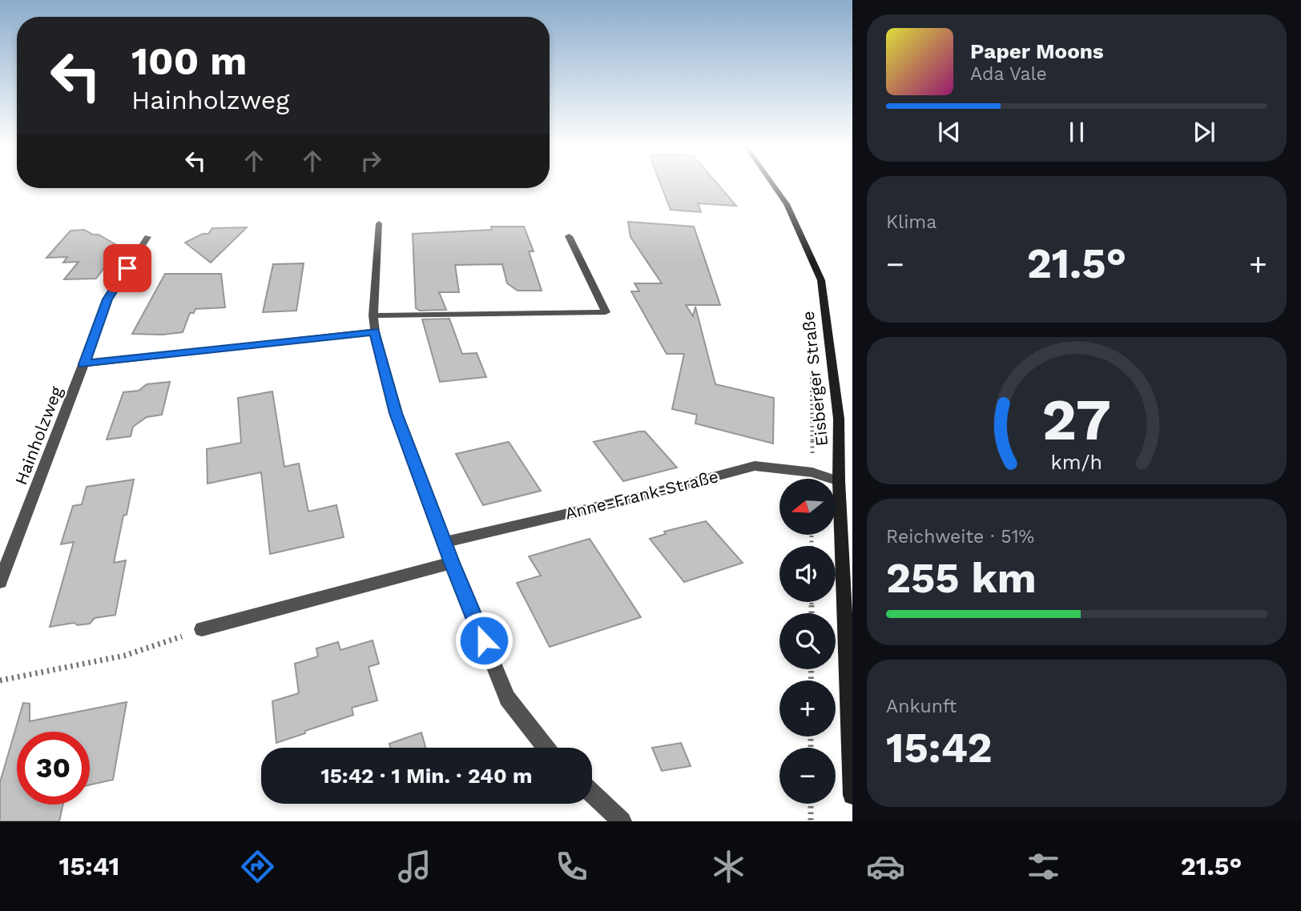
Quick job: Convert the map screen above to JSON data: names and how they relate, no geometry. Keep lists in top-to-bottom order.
{
  "streets": {
    "main road": ["Eisberger Straße"],
    "street": ["Hainholzweg", "Anne-Frank-Straße"]
  },
  "crossings": [
    ["Eisberger Straße", "Anne-Frank-Straße"]
  ],
  "north": "left",
  "page": {
    "turn": ["100 m", "Hainholzweg"],
    "song": ["Paper Moons", "Ada Vale"],
    "tile": [
      "Klima",
      ["Reichweite · 51%", "255 km"],
      ["Ankunft", "15:42"]
    ],
    "heat": ["−", "21.5°", "+"],
    "map_buttons": ["+", "−"],
    "limit": "30",
    "trip": "15:42 · 1 Min. · 240 m",
    "tabs": ["15:41", "21.5°"],
    "gauge": ["27", "km/h"]
  }
}
